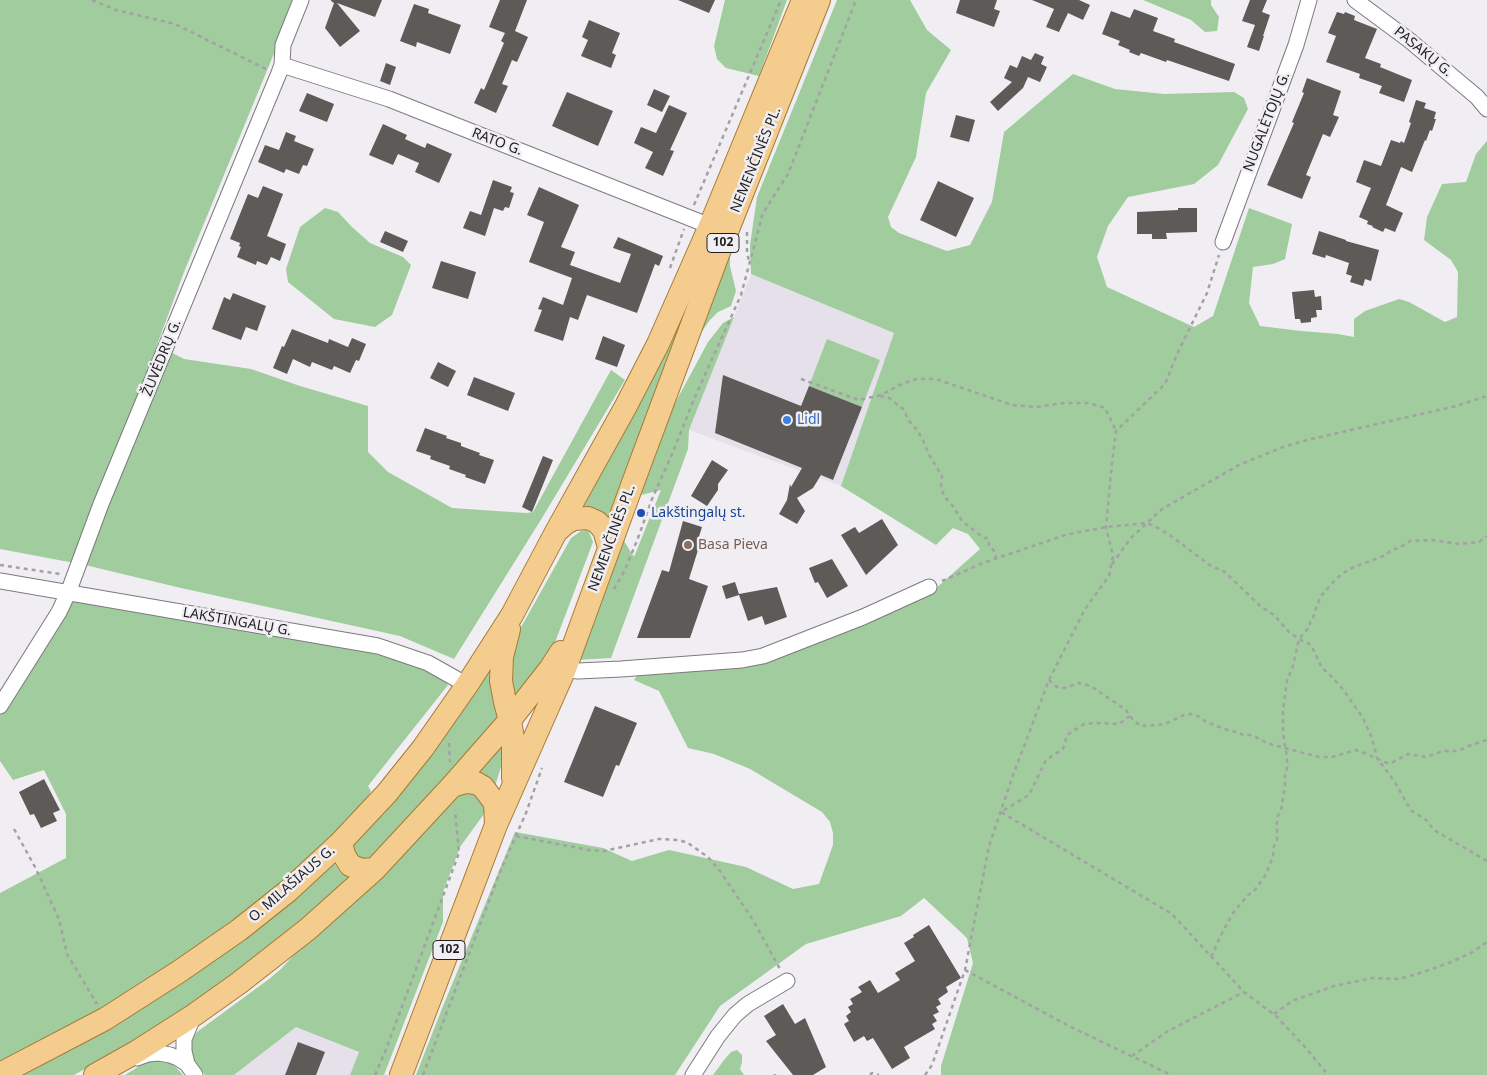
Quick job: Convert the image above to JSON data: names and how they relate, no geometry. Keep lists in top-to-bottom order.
{
  "streets": {
    "main road": ["NEMENČINĖS PL.", "102", "O. MILAŠIAUS G."],
    "street": [
      "PASAKŲ G.",
      "NUGALĖTOJŲ G.",
      "RATO G.",
      "ŽUVĖDRŲ G.",
      "LAKŠTINGALŲ G."
    ]
  },
  "crossings": [
    ["RATO G.", "NEMENČINĖS PL."],
    ["RATO G.", "ŽUVĖDRŲ G."],
    ["NEMENČINĖS PL.", "102"],
    ["NEMENČINĖS PL.", "O. MILAŠIAUS G."],
    ["102", "O. MILAŠIAUS G."],
    ["ŽUVĖDRŲ G.", "LAKŠTINGALŲ G."],
    ["LAKŠTINGALŲ G.", "O. MILAŠIAUS G."]
  ],
  "places": ["Lidl", "Lakštingalų st.", "Basa Pieva"]
}
